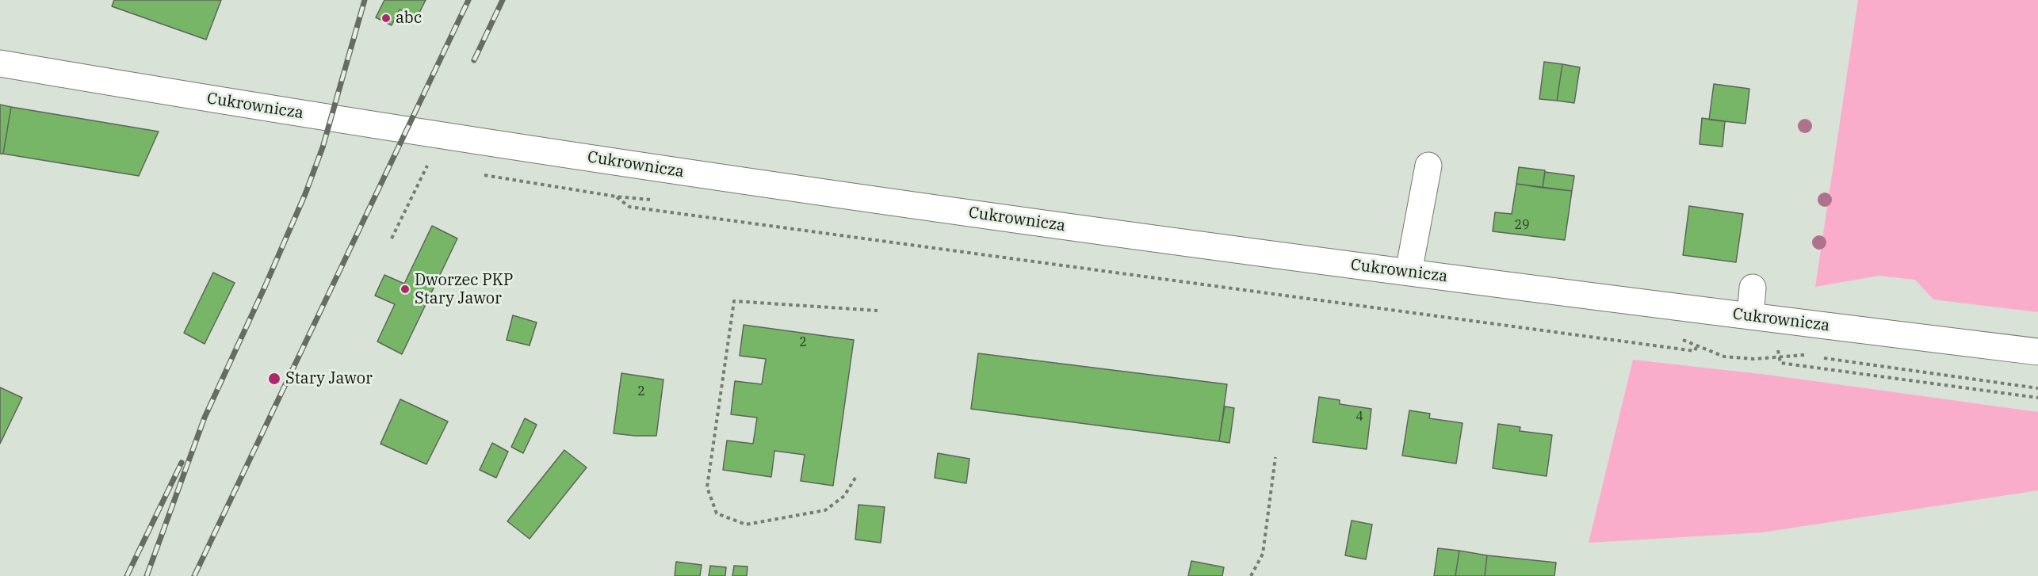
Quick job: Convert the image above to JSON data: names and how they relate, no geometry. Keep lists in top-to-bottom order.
{
  "streets": {
    "street": ["Cukrownicza"]
  },
  "places": ["abc", "Dworzec PKP Stary Jawor", "Stary Jawor"],
  "house_numbers": [
    "29",
    "2",
    "2",
    "4"
  ]
}
